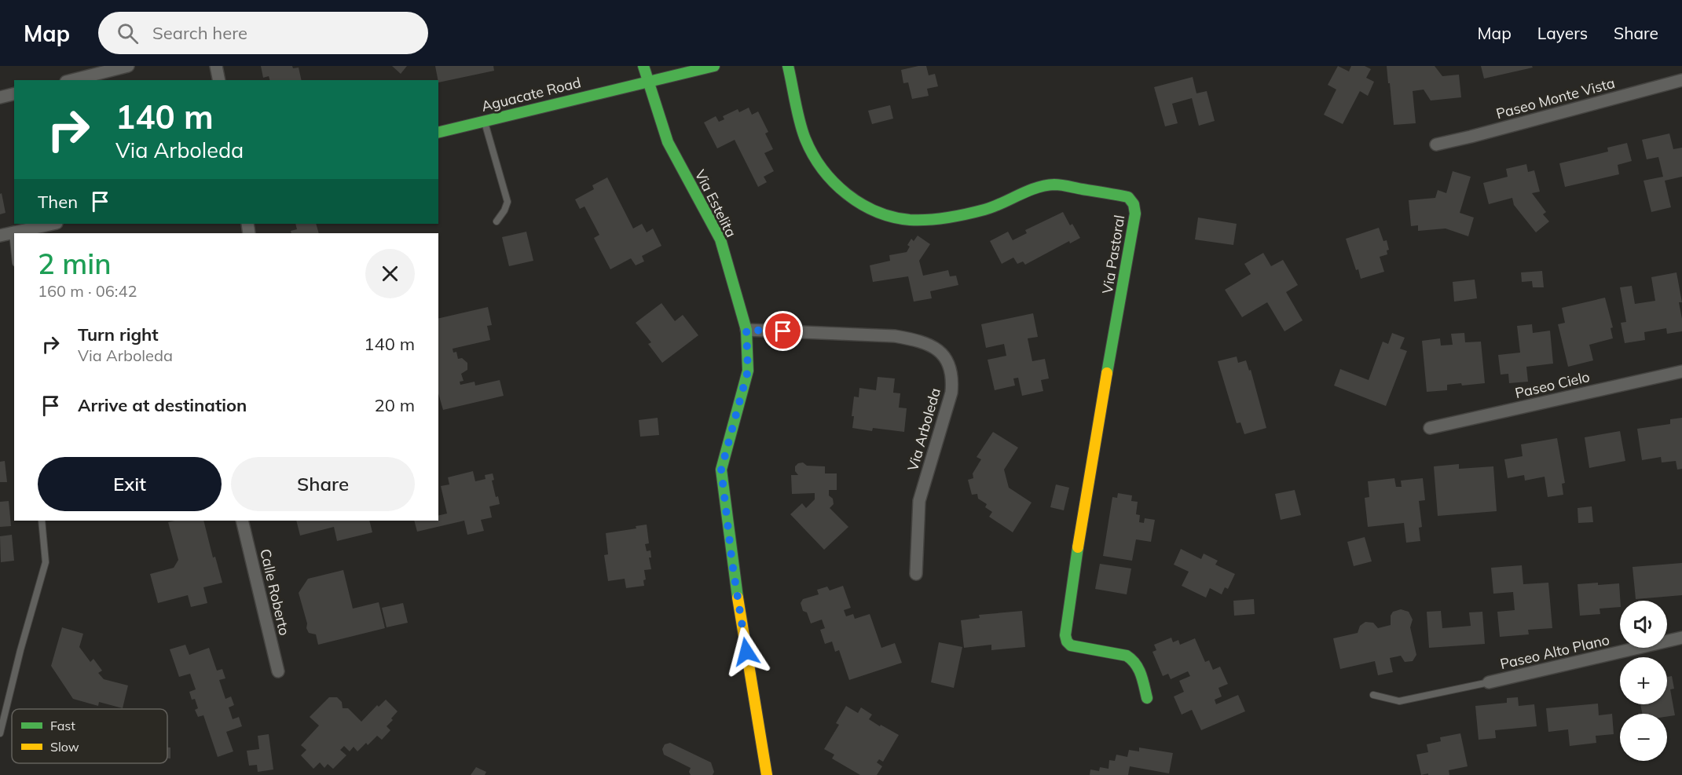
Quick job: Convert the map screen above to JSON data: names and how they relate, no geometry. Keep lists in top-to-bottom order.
{
  "streets": {
    "street": [
      "Aguacate Road",
      "Paseo Monte Vista",
      "Via Estelita",
      "Via Pastoral",
      "Paseo Cielo",
      "Via Arboleda",
      "Calle Roberto",
      "Paseo Alto Plano"
    ]
  },
  "crossings": [
    ["Aguacate Road", "Via Estelita"],
    ["Via Estelita", "Via Arboleda"]
  ],
  "legend": ["Fast", "Slow"],
  "page": {
    "header": "Map",
    "search": "Search here",
    "nav": ["Map", "Layers", "Share"],
    "turn": ["140 m", "Via Arboleda"],
    "then": "Then",
    "heading": ["2 min", "160 m · 06:42"],
    "list": [
      {
        "name": "Turn right",
        "note": "Via Arboleda",
        "value": "140 m"
      },
      {
        "name": "Arrive at destination",
        "value": "20 m"
      }
    ],
    "buttons": ["Exit", "Share"],
    "map_buttons": ["+", "−"]
  }
}
